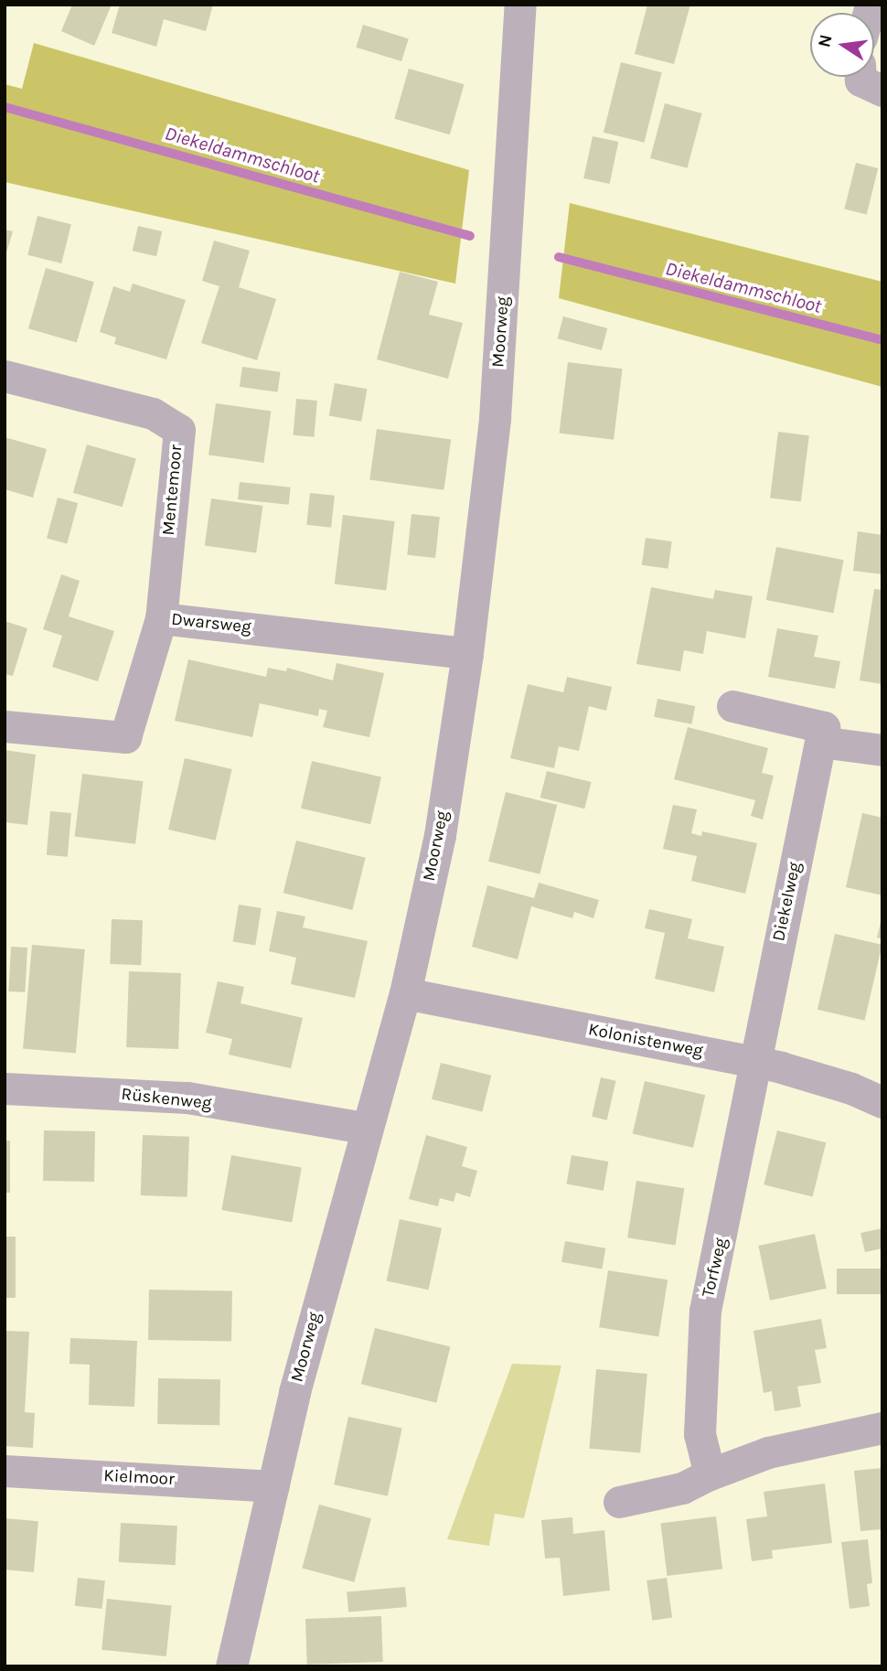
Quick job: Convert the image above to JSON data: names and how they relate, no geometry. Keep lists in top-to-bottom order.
{
  "streets": {
    "street": [
      "Moorweg",
      "Mentemoor",
      "Dwarsweg",
      "Diekelweg",
      "Kolonistenweg",
      "Rüskenweg",
      "Torfweg",
      "Kielmoor"
    ]
  },
  "crossings": [
    ["Moorweg", "Dwarsweg"],
    ["Moorweg", "Kolonistenweg"],
    ["Moorweg", "Rüskenweg"],
    ["Moorweg", "Kielmoor"],
    ["Mentemoor", "Dwarsweg"],
    ["Diekelweg", "Kolonistenweg"],
    ["Diekelweg", "Torfweg"],
    ["Kolonistenweg", "Torfweg"]
  ],
  "water": ["Diekeldammschloot"],
  "north": "left"
}
